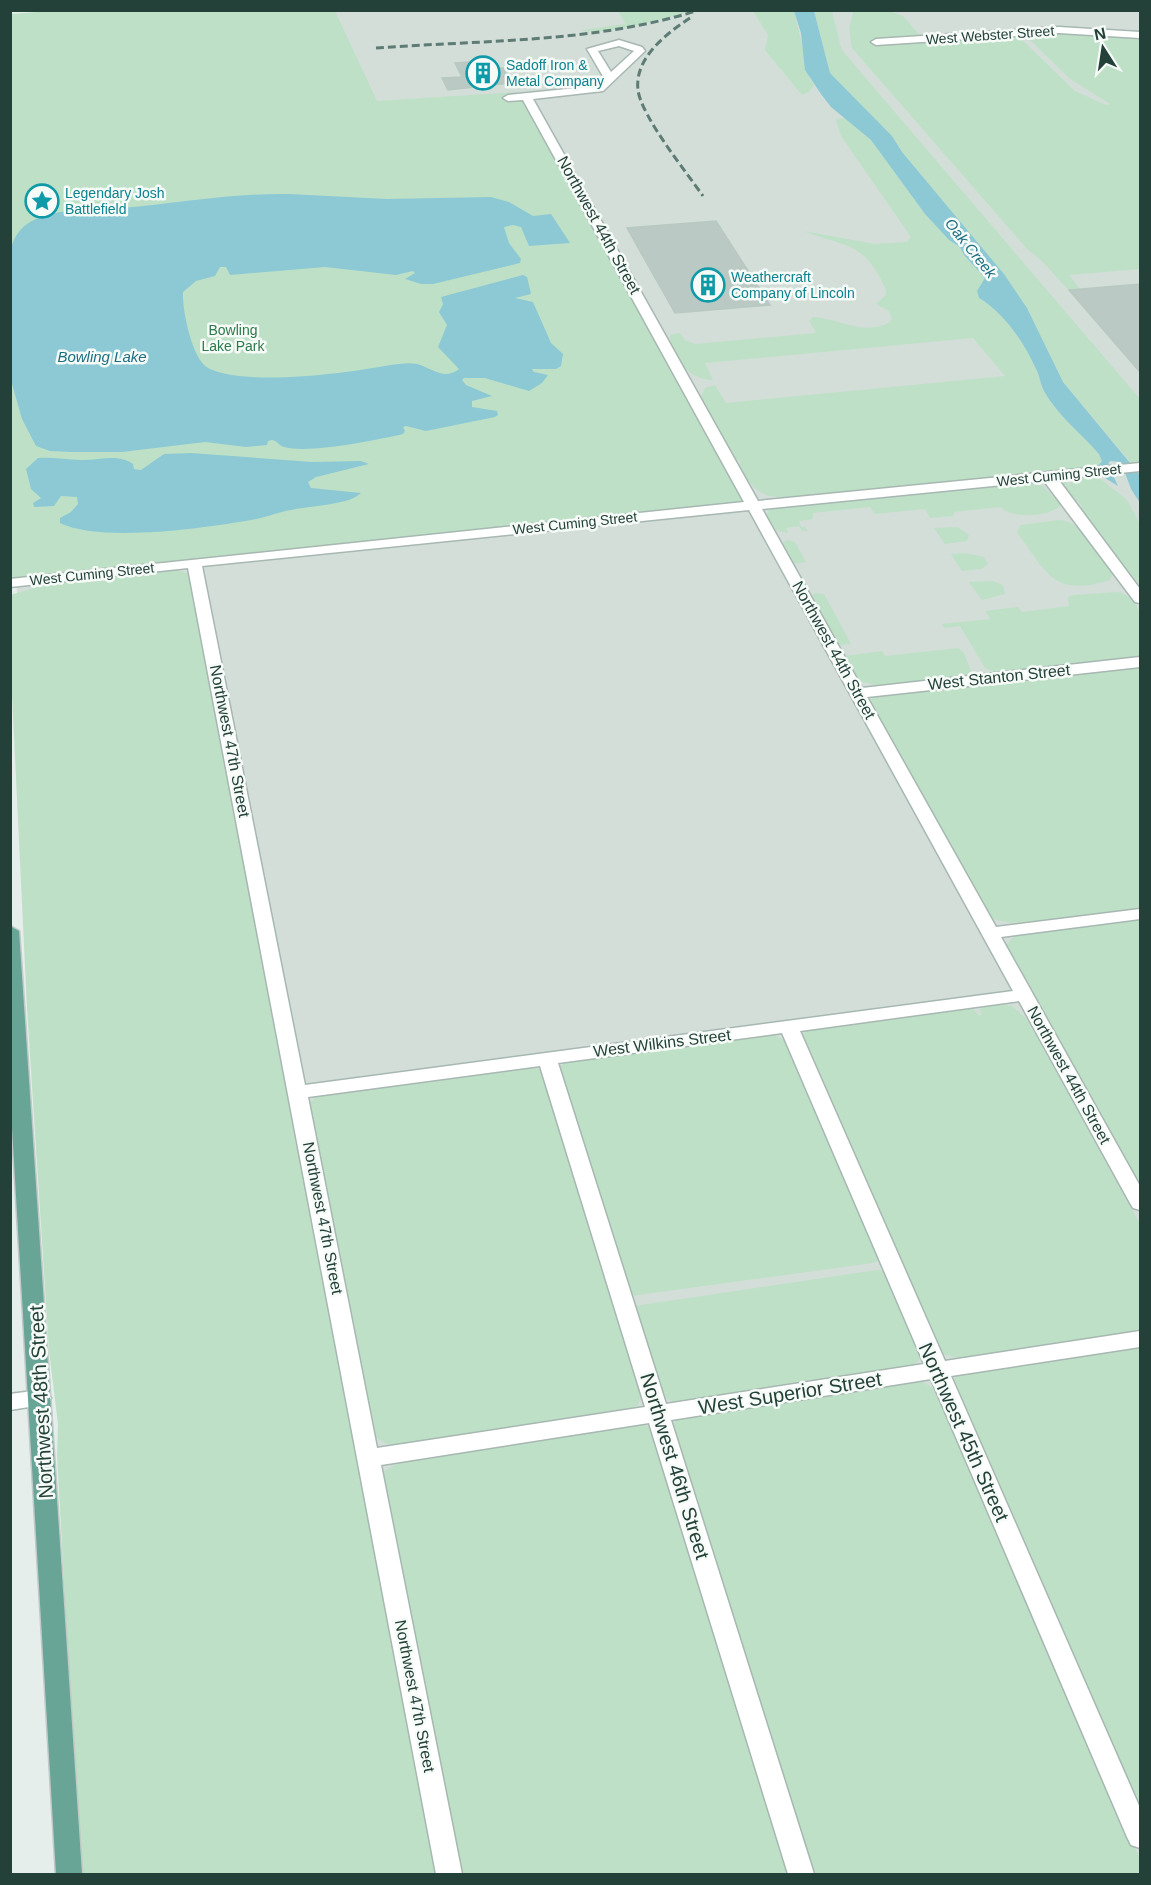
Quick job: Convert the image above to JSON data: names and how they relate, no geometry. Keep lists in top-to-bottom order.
{
  "streets": {
    "main road": ["Northwest 48th Street"],
    "street": [
      "West Webster Street",
      "Northwest 44th Street",
      "West Cuming Street",
      "West Stanton Street",
      "Northwest 47th Street",
      "West Wilkins Street",
      "West Superior Street",
      "Northwest 45th Street",
      "Northwest 46th Street"
    ]
  },
  "crossings": [
    ["Northwest 44th Street", "West Cuming Street"],
    ["Northwest 44th Street", "West Stanton Street"],
    ["Northwest 44th Street", "West Wilkins Street"],
    ["West Cuming Street", "Northwest 47th Street"],
    ["Northwest 47th Street", "West Wilkins Street"],
    ["Northwest 47th Street", "West Superior Street"],
    ["West Wilkins Street", "Northwest 45th Street"],
    ["West Wilkins Street", "Northwest 46th Street"],
    ["West Superior Street", "Northwest 45th Street"],
    ["West Superior Street", "Northwest 46th Street"]
  ],
  "water": ["Oak Creek", "Bowling Lake"],
  "parks": ["Bowling Lake Park"],
  "places": {
    "building": ["Sadoff Iron & Metal Company", "Weathercraft Company of Lincoln"],
    "place": ["Legendary Josh Battlefield"]
  },
  "north": "top"
}
